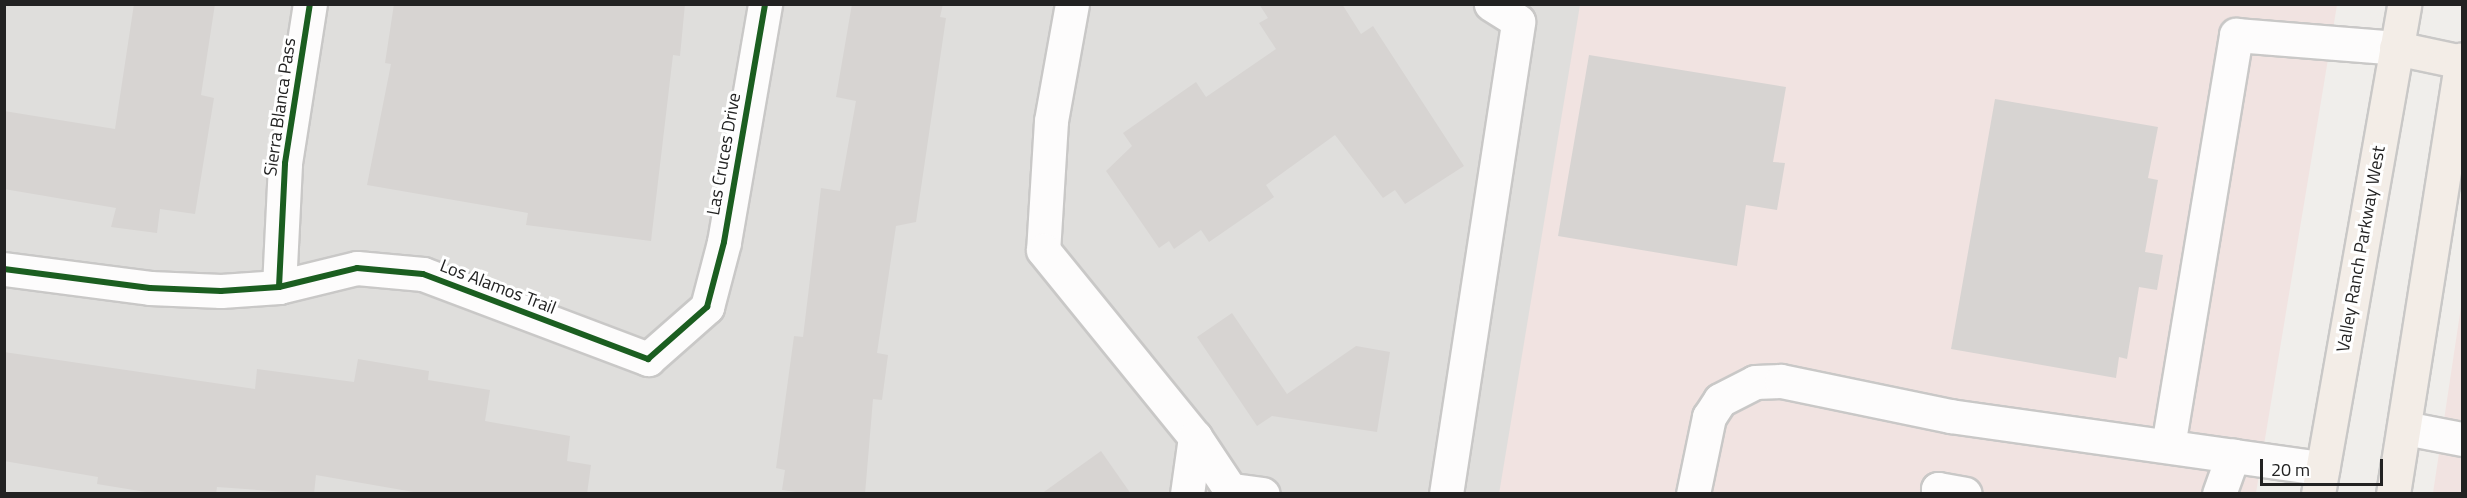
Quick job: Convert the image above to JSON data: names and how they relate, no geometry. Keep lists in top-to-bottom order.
{
  "streets": {
    "main road": ["Valley Ranch Parkway West"],
    "street": ["Sierra Blanca Pass", "Las Cruces Drive", "Los Alamos Trail"]
  },
  "crossings": [
    ["Sierra Blanca Pass", "Los Alamos Trail"],
    ["Las Cruces Drive", "Los Alamos Trail"]
  ],
  "scale_bar": "20 m"
}
